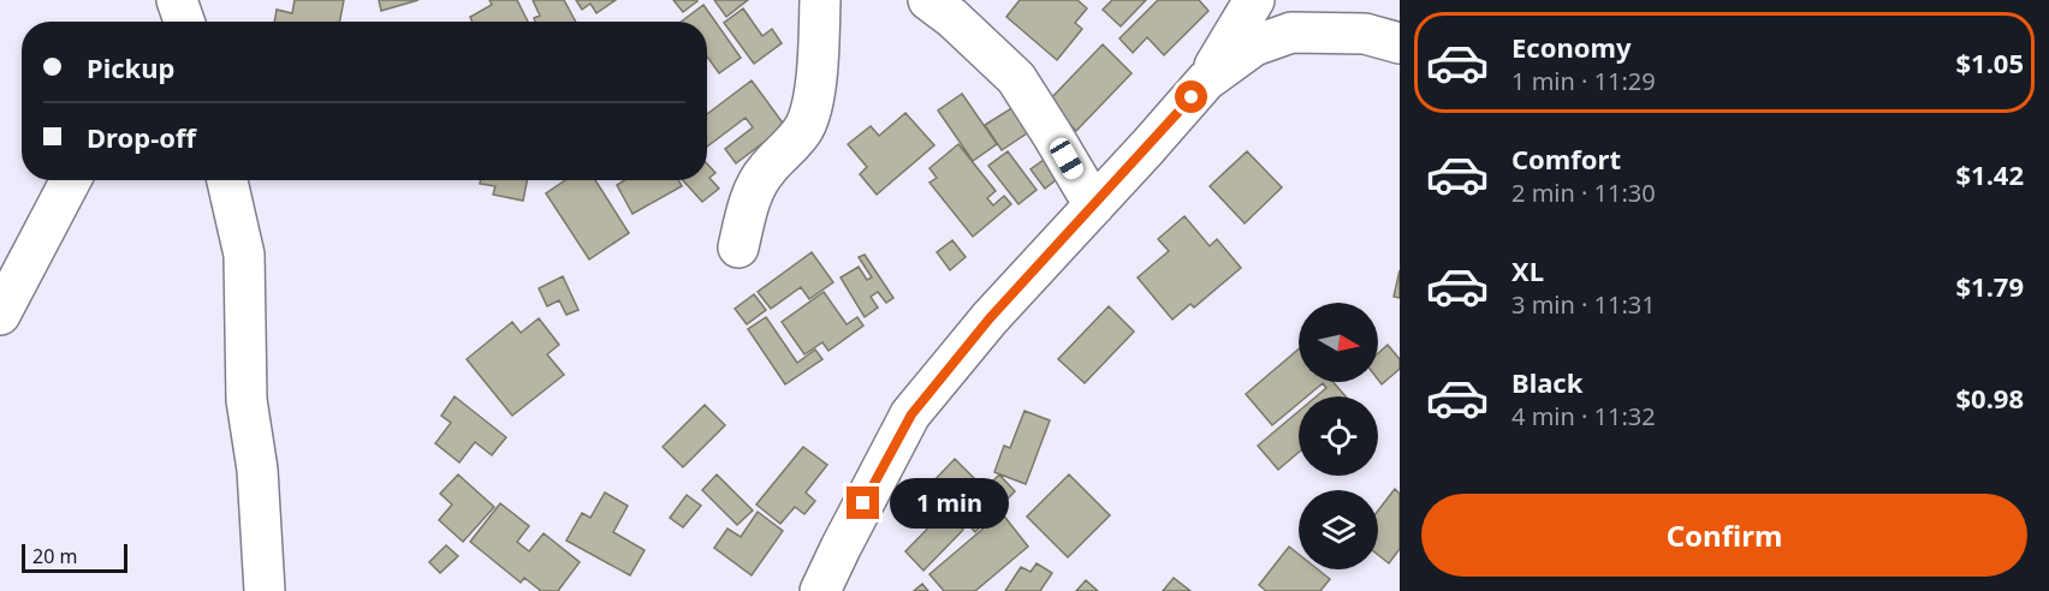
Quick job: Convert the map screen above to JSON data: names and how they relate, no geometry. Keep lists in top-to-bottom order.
{
  "scale_bar": "20 m",
  "north": "right",
  "page": {
    "list": [
      {
        "name": "Economy",
        "note": "1 min · 11:29",
        "value": "$1.05"
      },
      {
        "name": "Comfort",
        "note": "2 min · 11:30",
        "value": "$1.42"
      },
      {
        "name": "XL",
        "note": "3 min · 11:31",
        "value": "$1.79"
      },
      {
        "name": "Black",
        "note": "4 min · 11:32",
        "value": "$0.98"
      }
    ],
    "banner": ["Pickup", "Drop-off"],
    "bubble": "1 min",
    "buttons": "Confirm",
    "scale": "20 m"
  }
}
